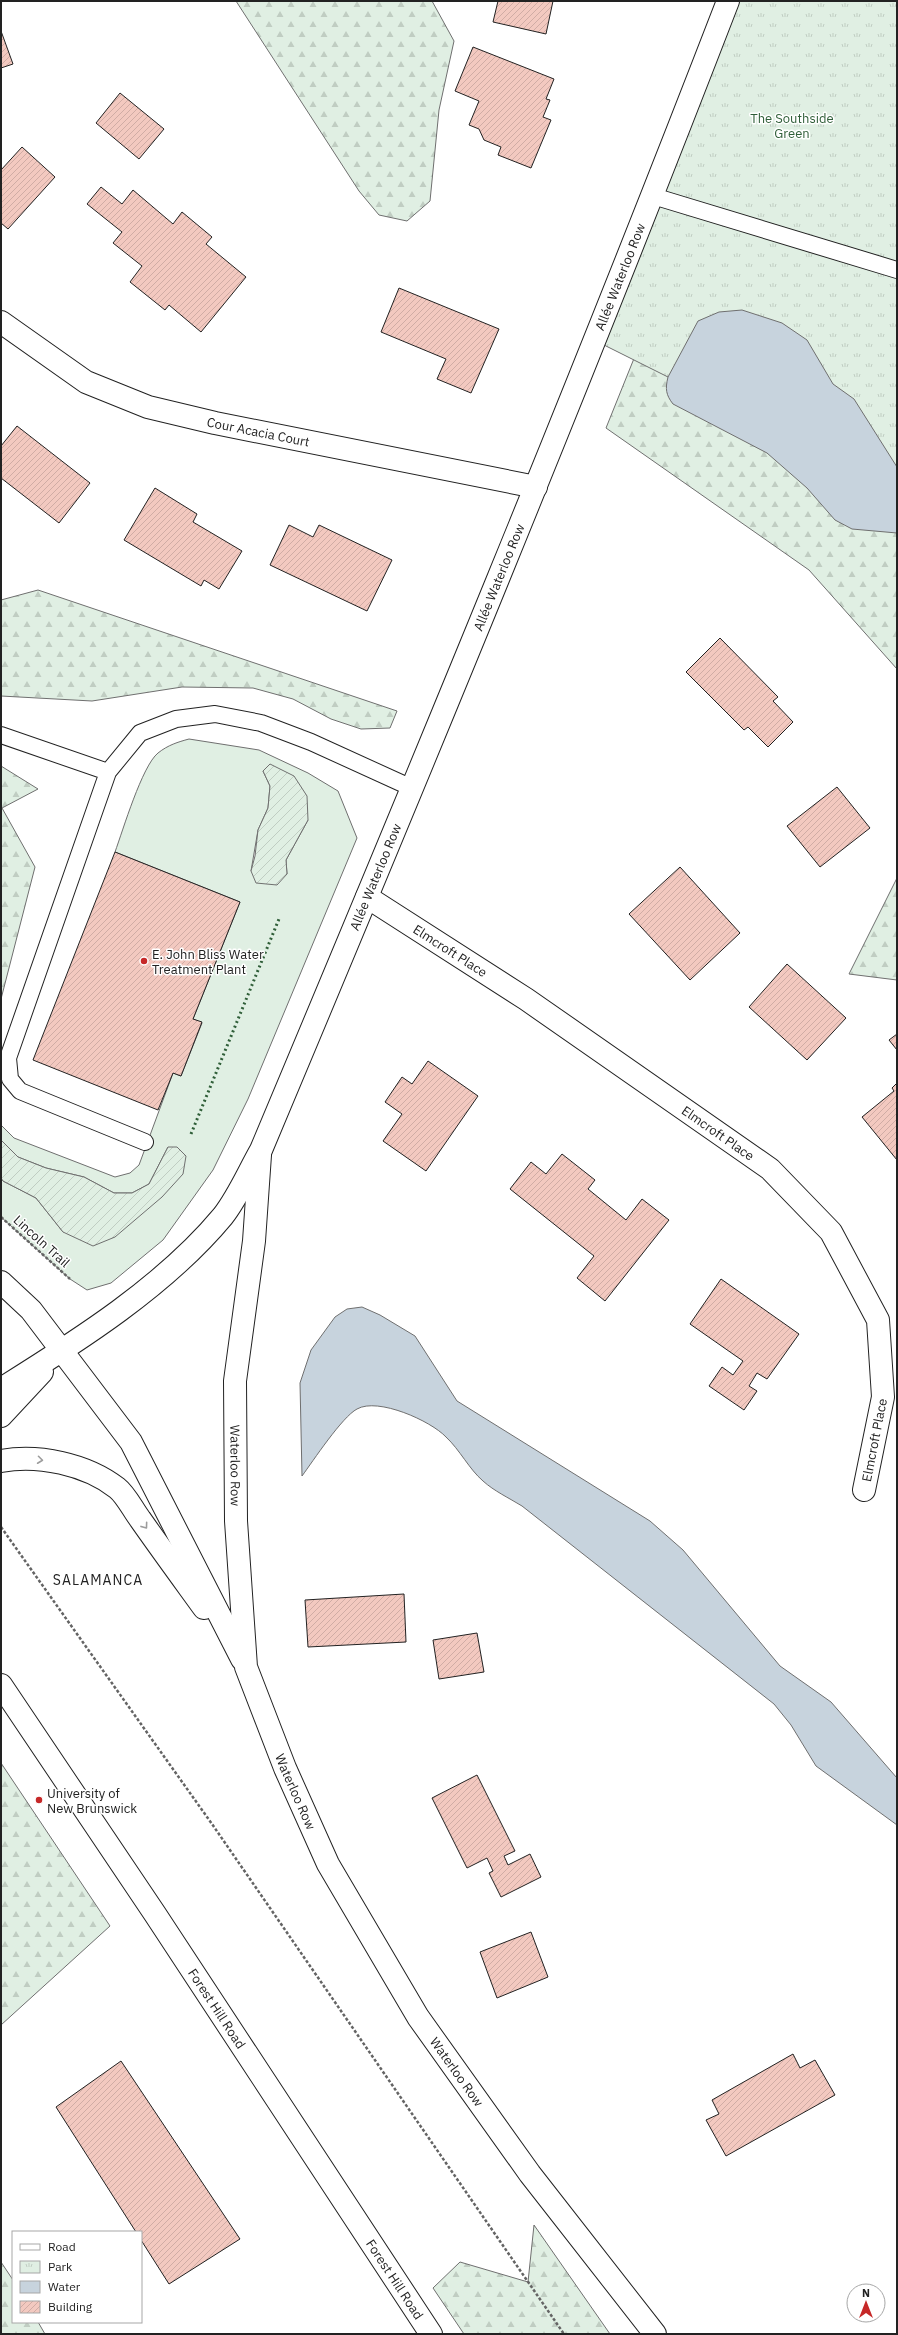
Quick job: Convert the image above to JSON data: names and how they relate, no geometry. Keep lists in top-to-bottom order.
{
  "streets": {
    "main road": [
      "Allée Waterloo Row",
      "Cour Acacia Court",
      "Elmcroft Place",
      "Waterloo Row",
      "Forest Hill Road"
    ],
    "path": ["Lincoln Trail"]
  },
  "crossings": [
    ["Allée Waterloo Row", "Cour Acacia Court"],
    ["Allée Waterloo Row", "Elmcroft Place"],
    ["Allée Waterloo Row", "Waterloo Row"]
  ],
  "districts": ["SALAMANCA"],
  "parks": ["The Southside Green"],
  "places": ["E. John Bliss Water Treatment Plant", "University of New Brunswick"],
  "legend": [
    "Road",
    "Park",
    "Water",
    "Building"
  ],
  "north": "top"
}
